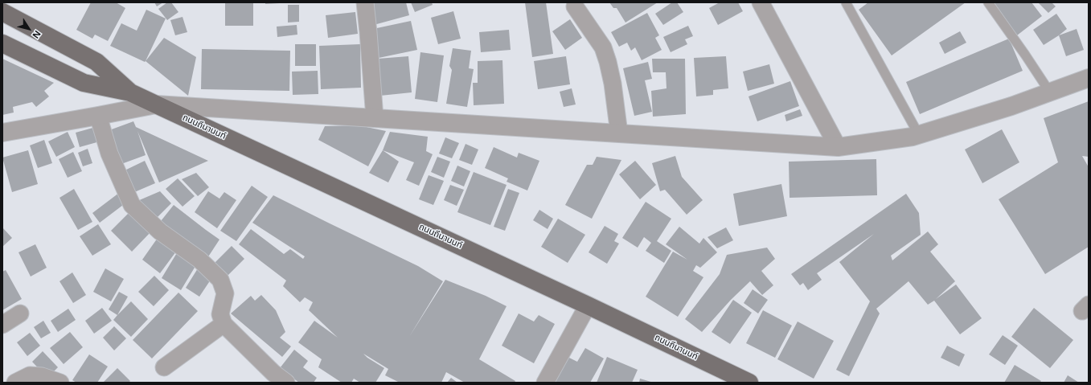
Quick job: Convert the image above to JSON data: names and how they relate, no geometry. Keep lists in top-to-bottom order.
{
  "streets": {
    "main road": ["ถนนถีนานนท์"]
  },
  "north": "bottom right"
}
